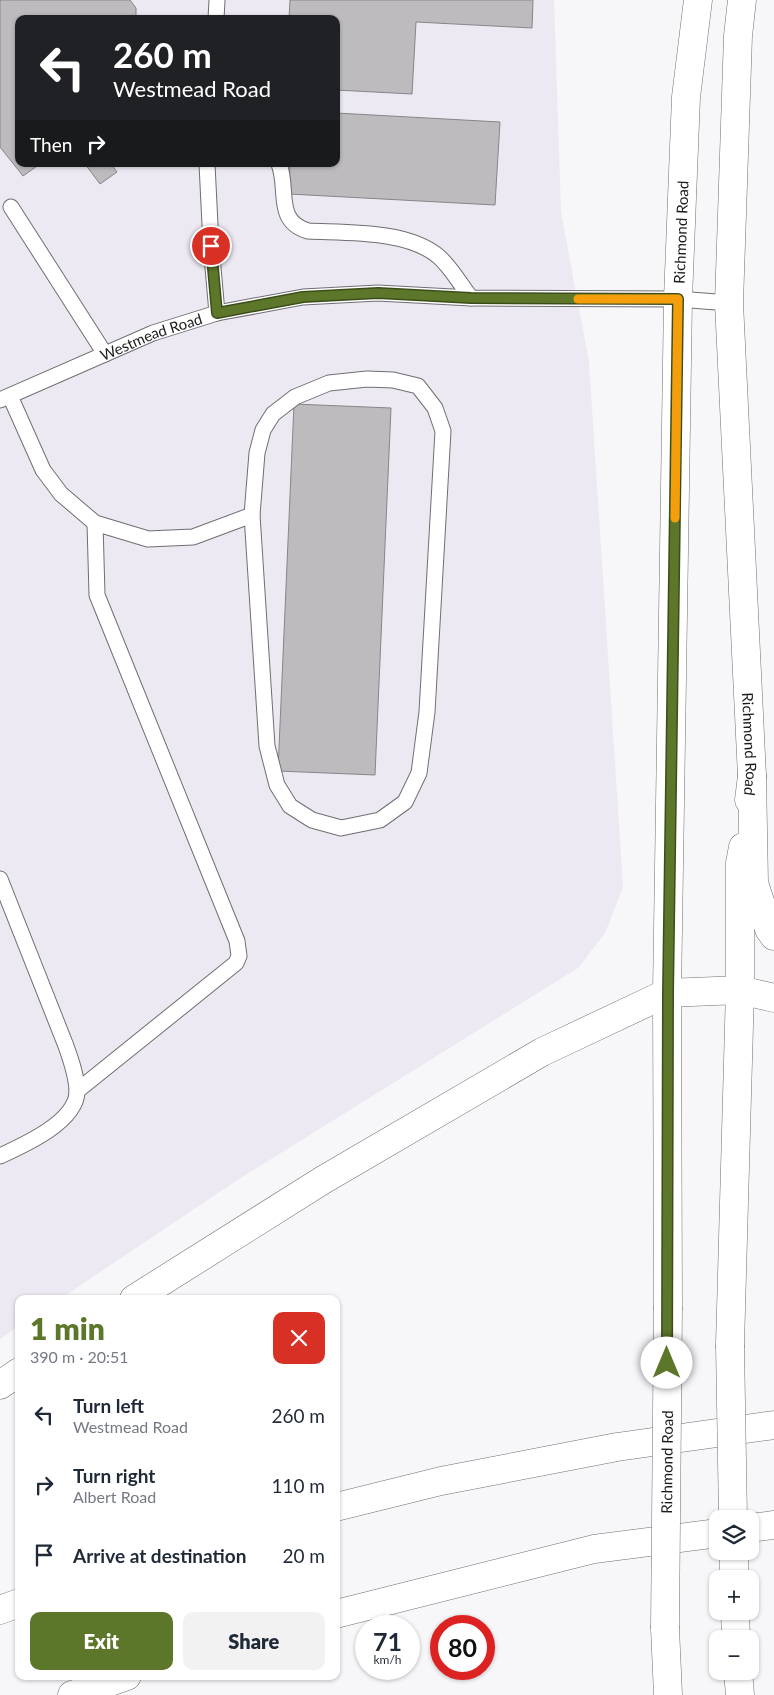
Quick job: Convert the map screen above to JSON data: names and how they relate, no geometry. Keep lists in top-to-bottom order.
{
  "streets": {
    "highway": ["Richmond Road"],
    "lane": ["Westmead Road"]
  },
  "crossings": [
    ["Richmond Road", "Westmead Road"]
  ],
  "page": {
    "turn": ["260 m", "Westmead Road"],
    "then": "Then",
    "heading": ["1 min", "390 m · 20:51"],
    "list": [
      {
        "name": "Turn left",
        "note": "Westmead Road",
        "value": "260 m"
      },
      {
        "name": "Turn right",
        "note": "Albert Road",
        "value": "110 m"
      },
      {
        "name": "Arrive at destination",
        "value": "20 m"
      }
    ],
    "map_buttons": ["+", "−"],
    "buttons": ["Exit", "Share"],
    "speed": "71 km/h",
    "limit": "80"
  }
}
